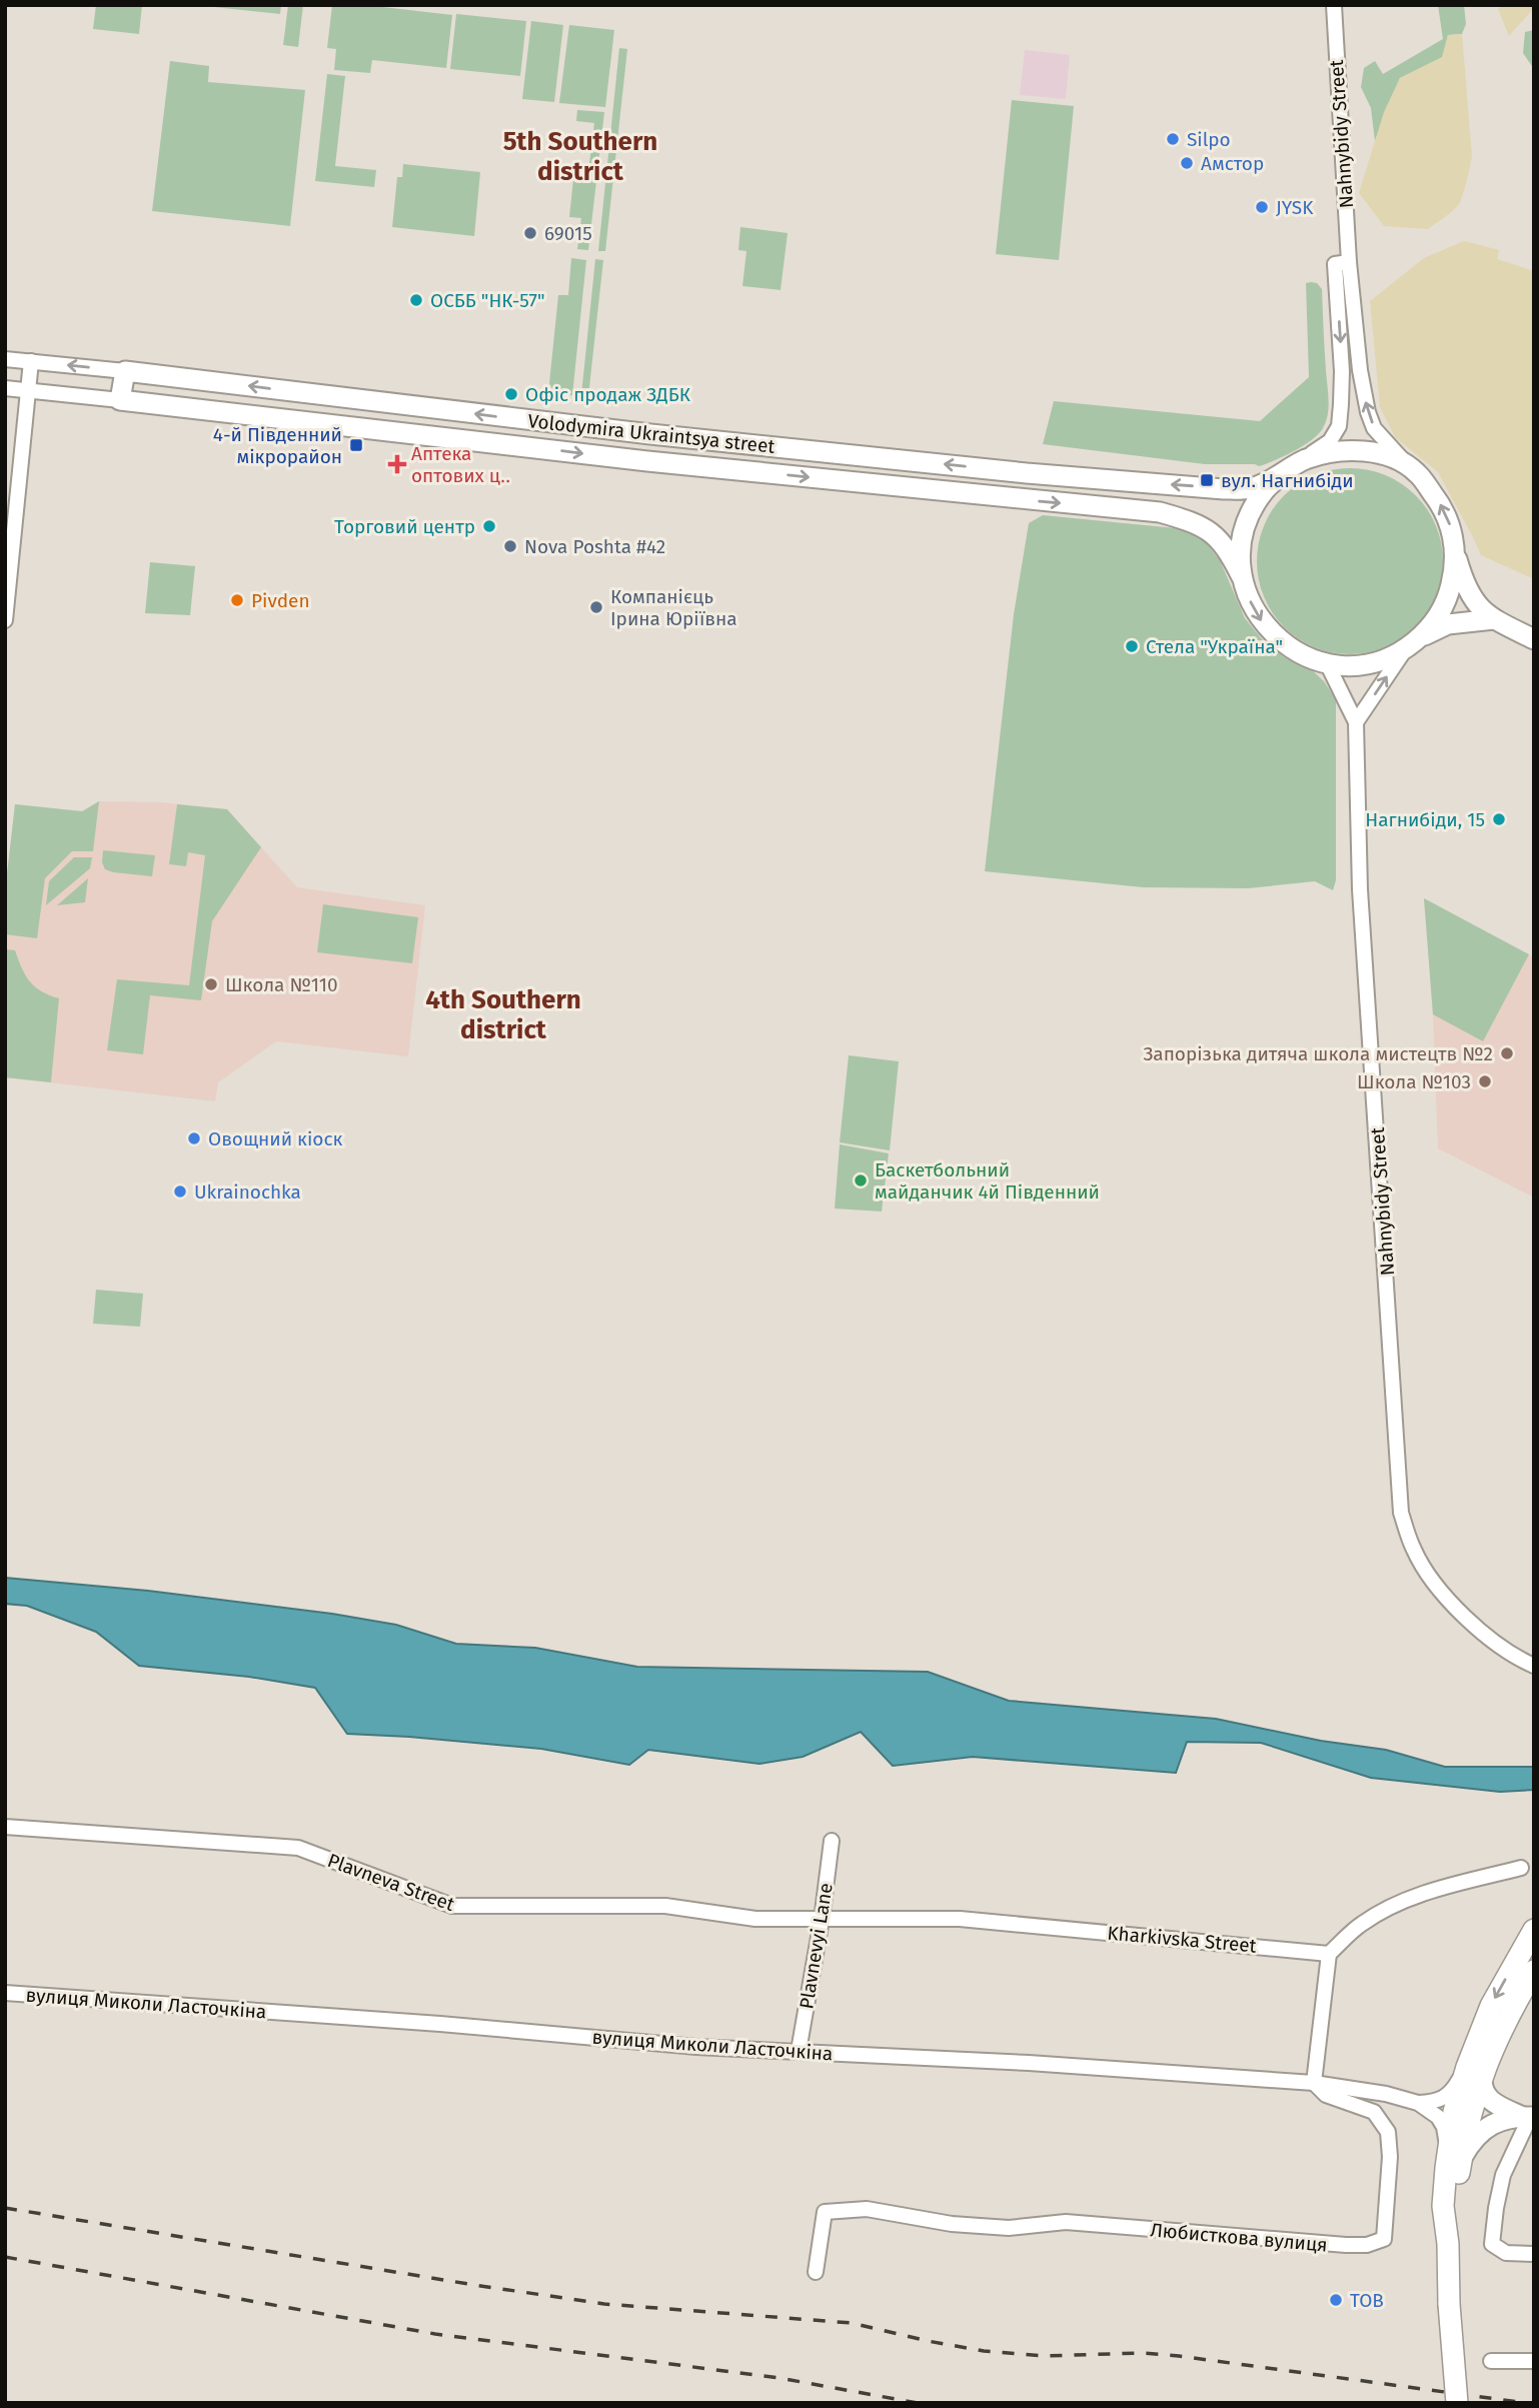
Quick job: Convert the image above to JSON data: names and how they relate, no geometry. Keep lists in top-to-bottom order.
{
  "streets": {
    "street": [
      "Nahnybidy Street",
      "Volodymira Ukraintsya street",
      "Plavneva Street",
      "Kharkivska Street",
      "Plavnevyi Lane",
      "вулиця Миколи Ласточкіна",
      "Любисткова вулиця"
    ]
  },
  "crossings": [
    ["Nahnybidy Street", "Volodymira Ukraintsya street"],
    ["Plavneva Street", "Kharkivska Street"],
    ["Plavneva Street", "Plavnevyi Lane"],
    ["Kharkivska Street", "Plavnevyi Lane"],
    ["Plavnevyi Lane", "вулиця Миколи Ласточкіна"],
    ["вулиця Миколи Ласточкіна", "Любисткова вулиця"]
  ],
  "districts": ["5th Southern district", "4th Southern district"],
  "places": {
    "other": [
      "Silpo",
      "Амстор",
      "JYSK",
      "69015",
      "ОСББ \"НК-57\"",
      "Офіс продаж ЗДБК",
      "Торговий центр",
      "Nova Poshta #42",
      "Pivden",
      "Компанієць Ірина Юріївна",
      "Стела \"Україна\"",
      "Нагнибіди, 15",
      "Школа №110",
      "Запорізька дитяча школа мистецтв №2",
      "Школа №103",
      "Овощний кіоск",
      "Баскетбольний майданчик 4й Південний",
      "Ukrainochka",
      "ТОВ"
    ],
    "transit": ["4-й Південний мікрорайон", "вул. Нагнибіди"],
    "health": ["Аптека оптових ц‥"]
  }
}
